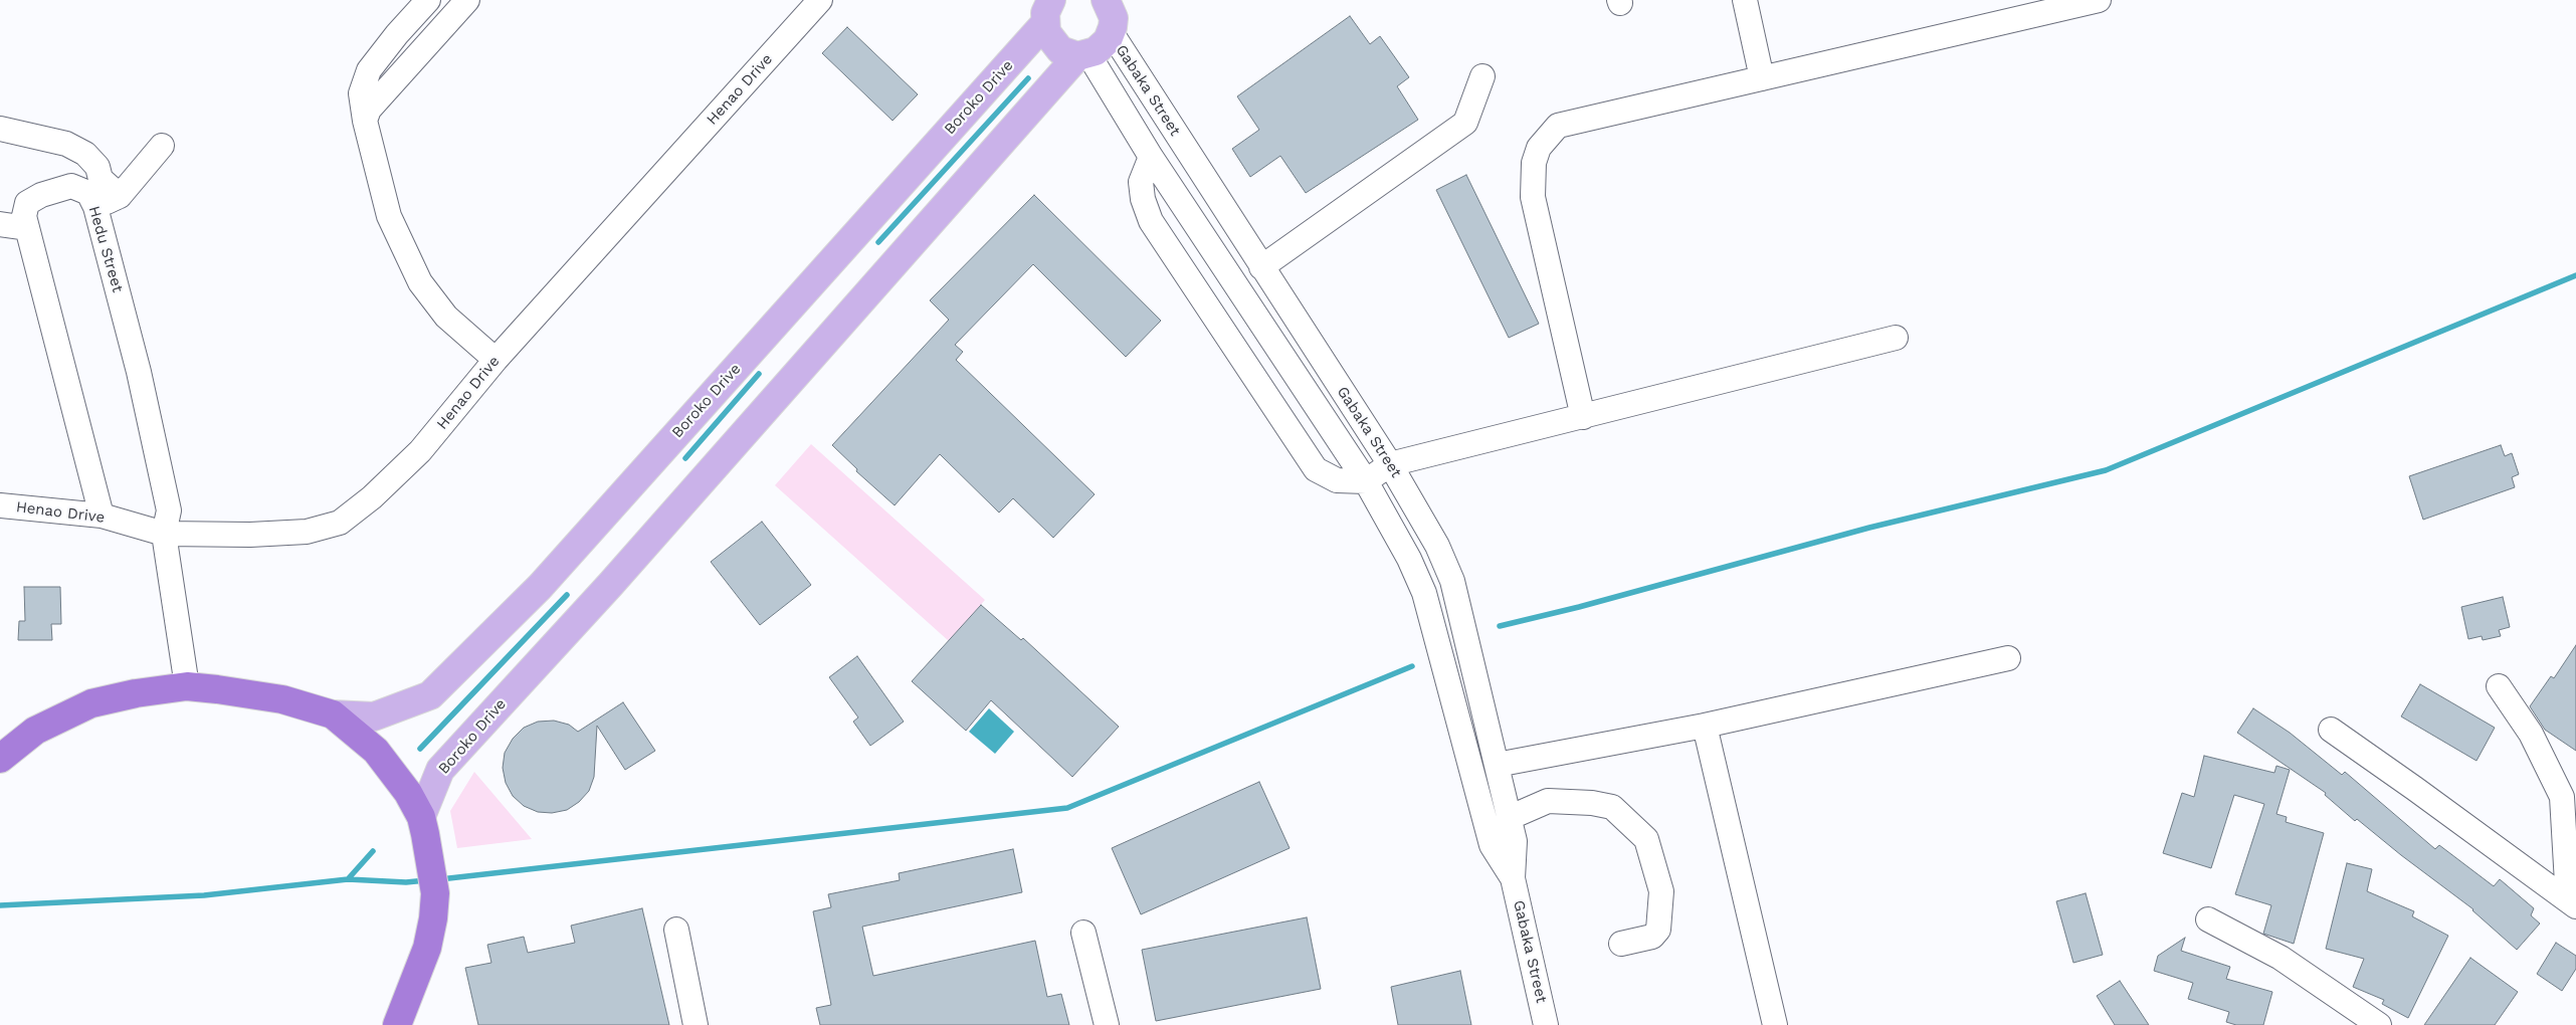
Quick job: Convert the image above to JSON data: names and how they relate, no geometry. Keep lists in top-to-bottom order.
{
  "streets": {
    "main road": ["Boroko Drive"],
    "street": ["Henao Drive", "Gabaka Street", "Hedu Street"]
  },
  "crossings": [
    ["Henao Drive", "Hedu Street"],
    ["Gabaka Street", "Boroko Drive"]
  ]
}
